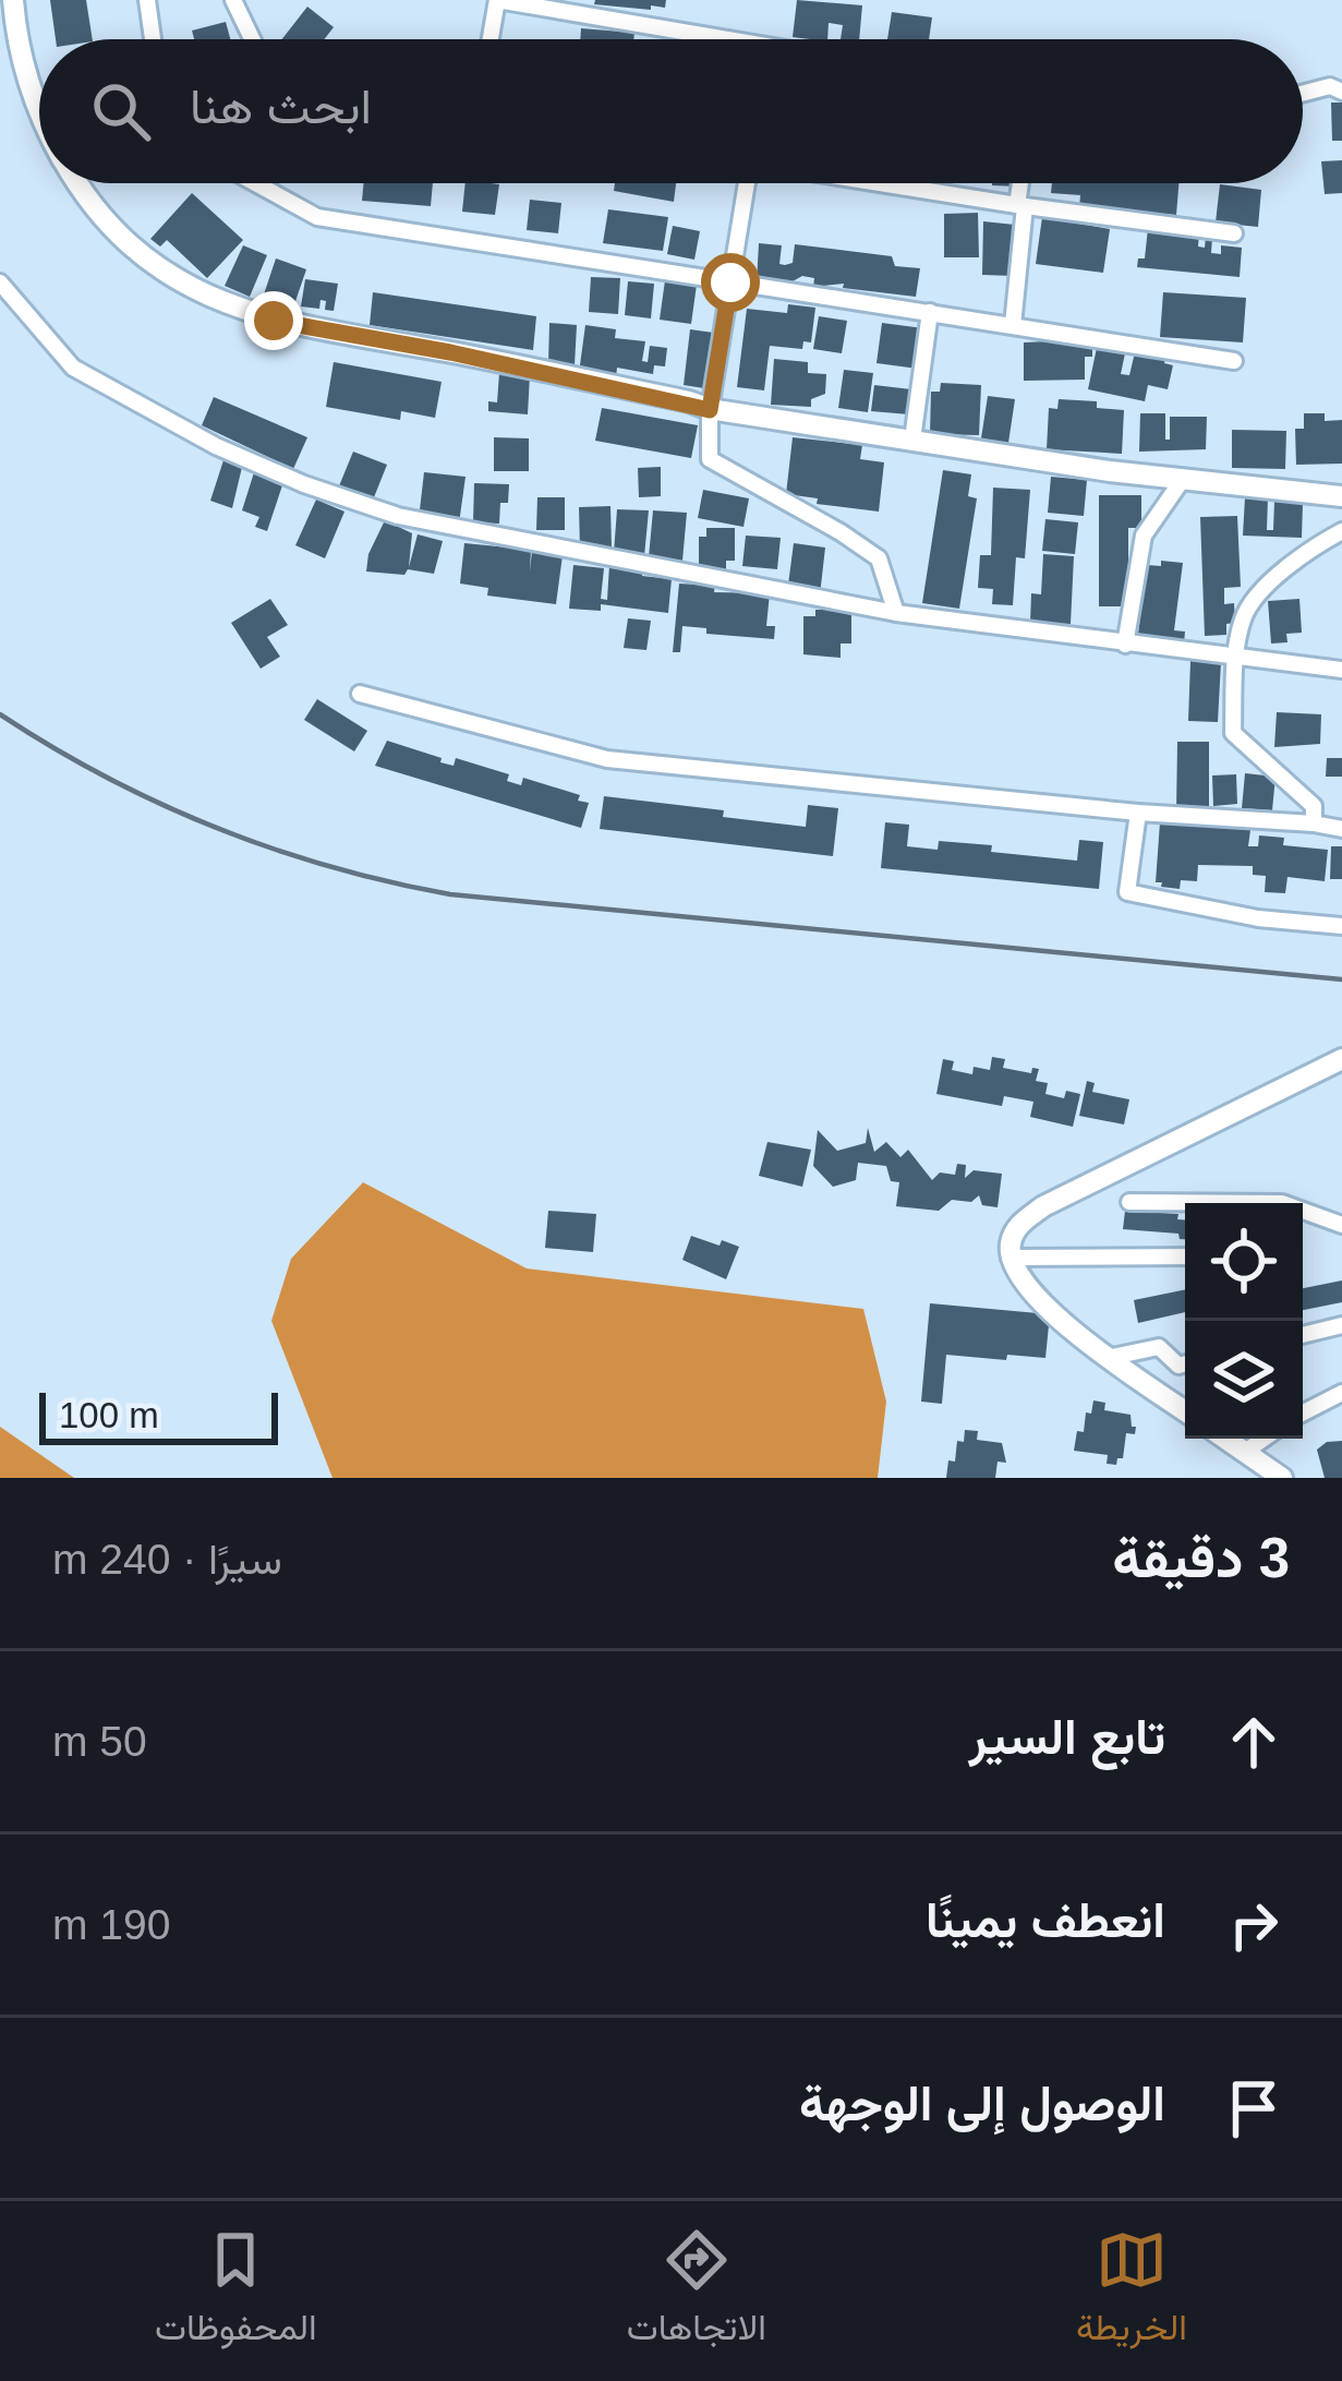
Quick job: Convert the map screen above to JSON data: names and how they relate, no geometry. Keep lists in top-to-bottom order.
{
  "scale_bar": "100 m",
  "page": {
    "search": "ابحث هنا",
    "scale": "100 m",
    "heading": ["3 دقيقة", "سيرًا · 240 m"],
    "list": [
      ["تابع السير", "50 m"],
      ["انعطف يمينًا", "190 m"],
      "الوصول إلى الوجهة"
    ],
    "nav": ["الخريطة", "الاتجاهات", "المحفوظات"]
  }
}
